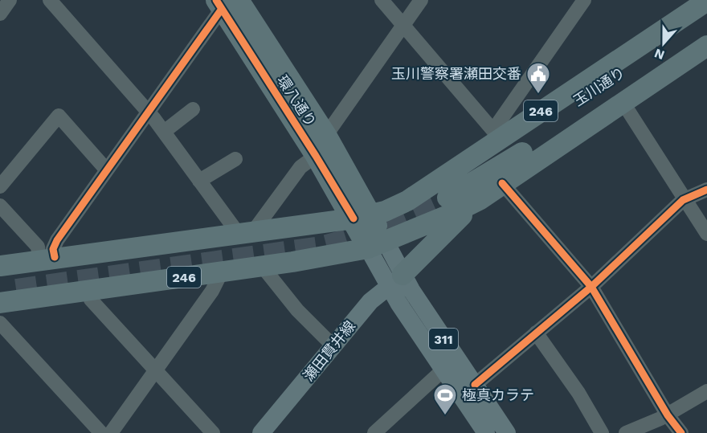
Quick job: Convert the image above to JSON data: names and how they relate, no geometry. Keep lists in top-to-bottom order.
{
  "streets": {
    "highway": ["玉川通り", "環八通り", "246"],
    "main road": ["311", "瀬田貫井線"]
  },
  "crossings": [
    ["玉川通り", "246"],
    ["環八通り", "246"],
    ["環八通り", "瀬田貫井線"]
  ],
  "places": {
    "public building": ["玉川警察署瀬田交番"],
    "sports": ["極真カラテ"]
  },
  "north": "bottom"
}
